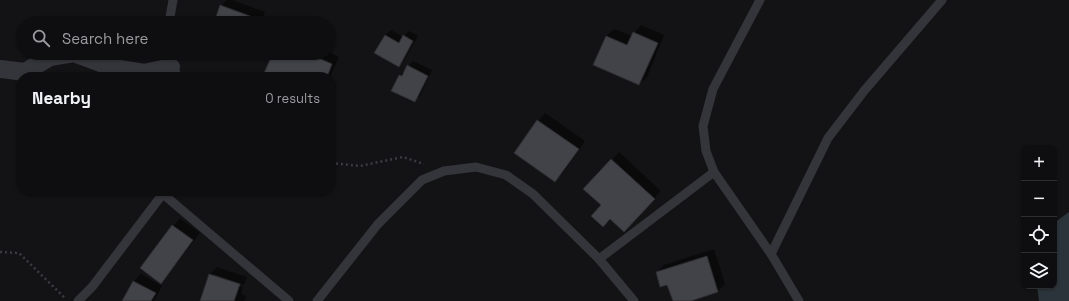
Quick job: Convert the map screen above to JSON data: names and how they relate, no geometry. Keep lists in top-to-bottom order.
{
  "page": {
    "search": "Search here",
    "heading": ["Nearby", "0 results"],
    "map_buttons": ["+", "−"]
  }
}
